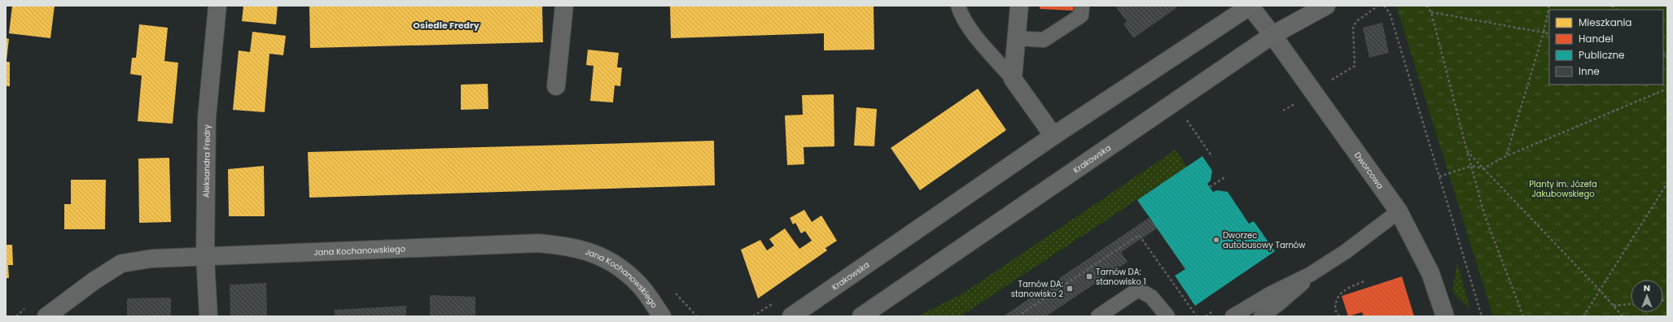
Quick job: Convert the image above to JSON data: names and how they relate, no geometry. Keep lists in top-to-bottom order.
{
  "streets": {
    "street": [
      "Krakowska",
      "Aleksandra Fredry",
      "Dworcowa",
      "Jana Kochanowskiego"
    ]
  },
  "crossings": [
    ["Krakowska", "Dworcowa"],
    ["Aleksandra Fredry", "Jana Kochanowskiego"]
  ],
  "districts": ["Osiedle Fredry"],
  "parks": ["Planty im. Józefa Jakubowskiego"],
  "places": {
    "other": ["Dworzec autobusowy Tarnów"],
    "transit": ["Tarnów DA: stanowisko 1", "Tarnów DA: stanowisko 2"]
  },
  "legend": [
    "Mieszkania",
    "Handel",
    "Publiczne",
    "Inne"
  ],
  "north": "top"
}
